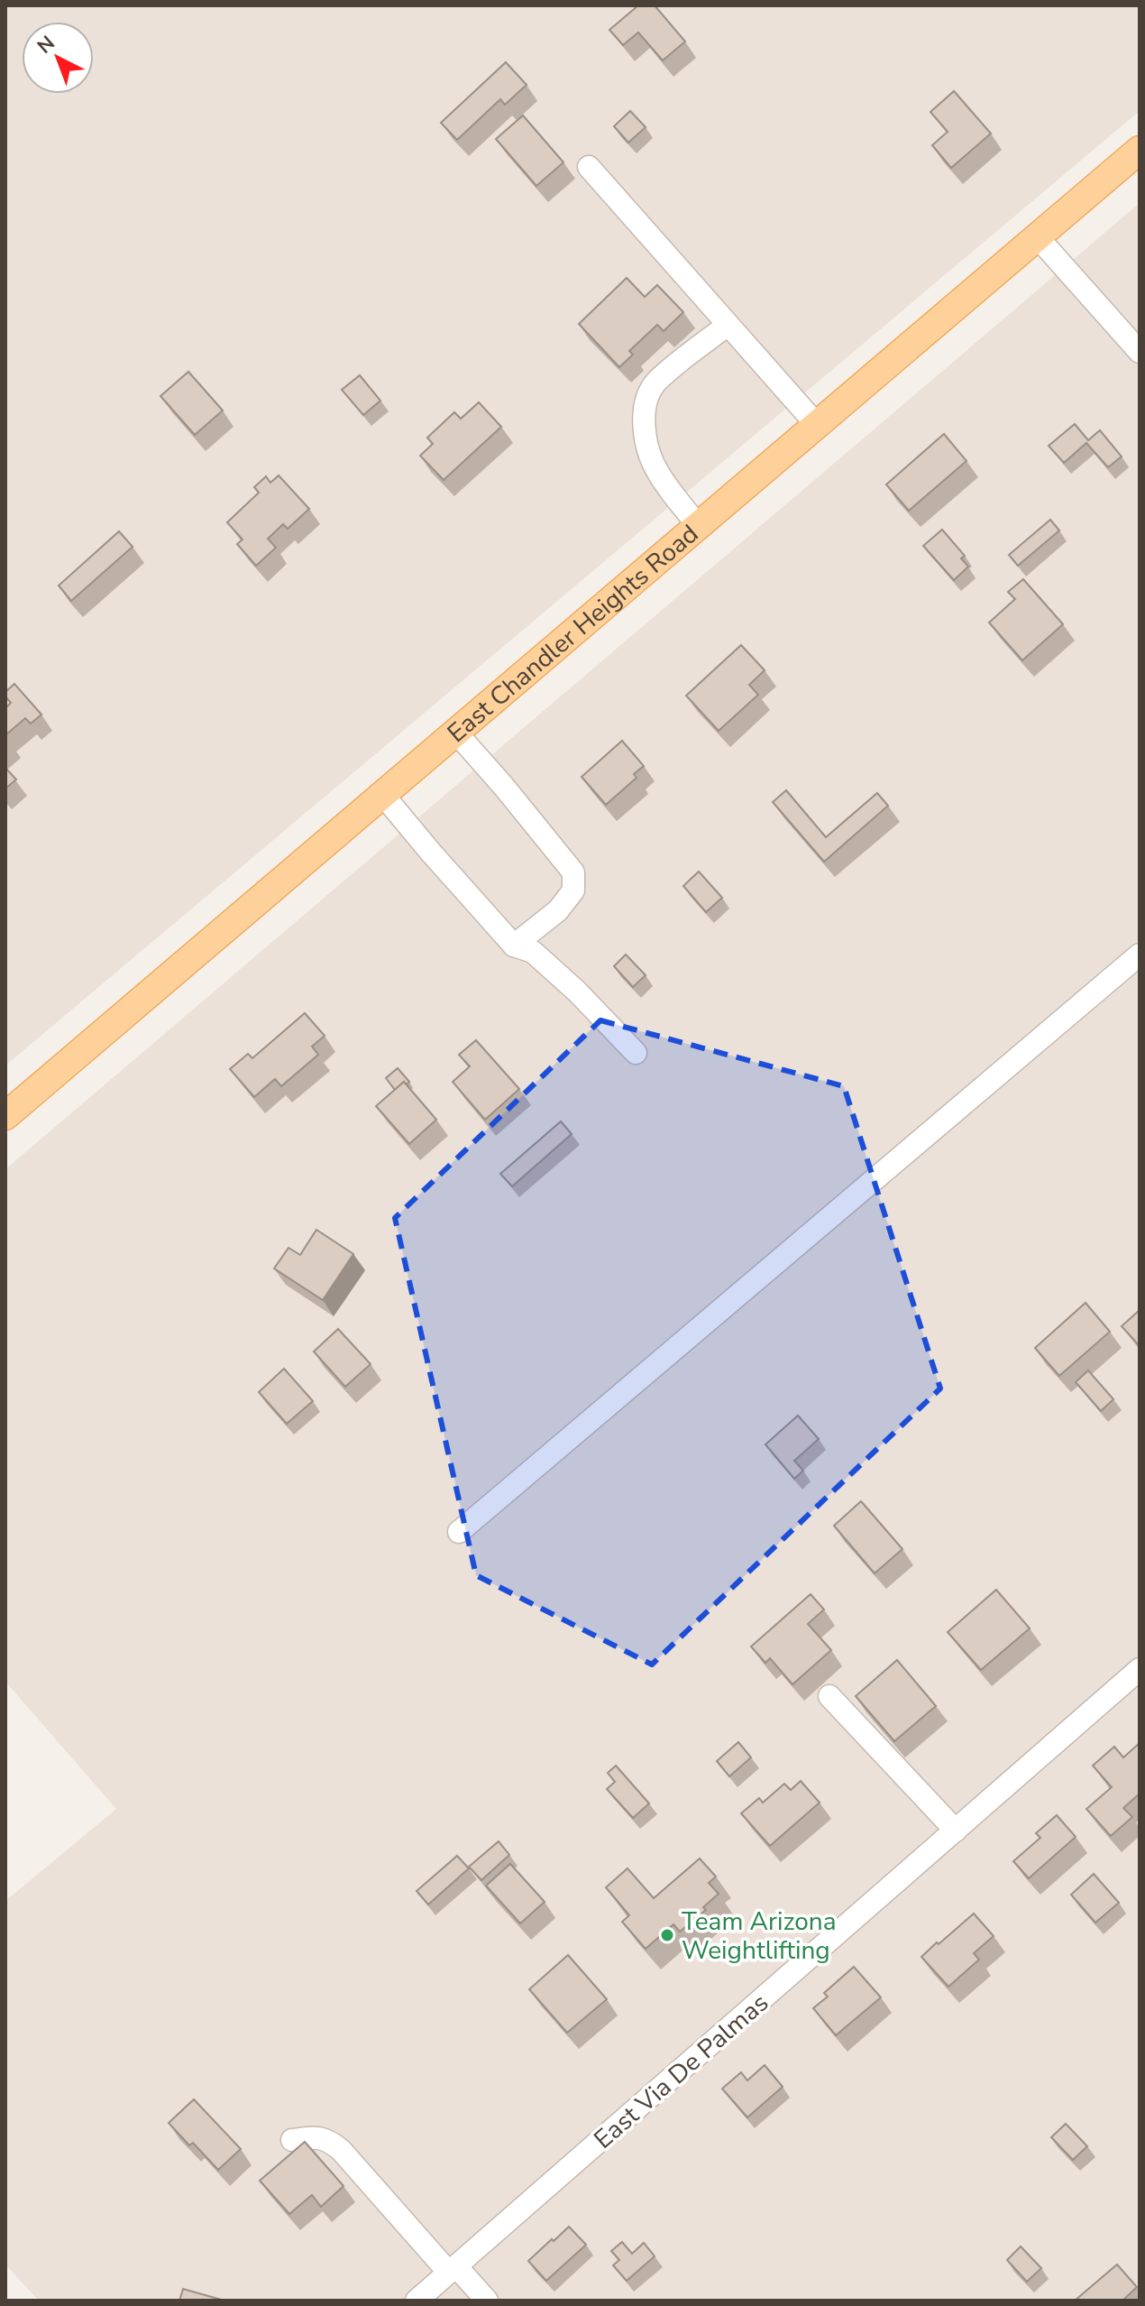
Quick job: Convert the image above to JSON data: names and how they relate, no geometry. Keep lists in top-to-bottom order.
{
  "streets": {
    "main road": ["East Chandler Heights Road"],
    "street": ["East Via De Palmas"]
  },
  "places": ["Team Arizona Weightlifting"],
  "north": "top left"
}
